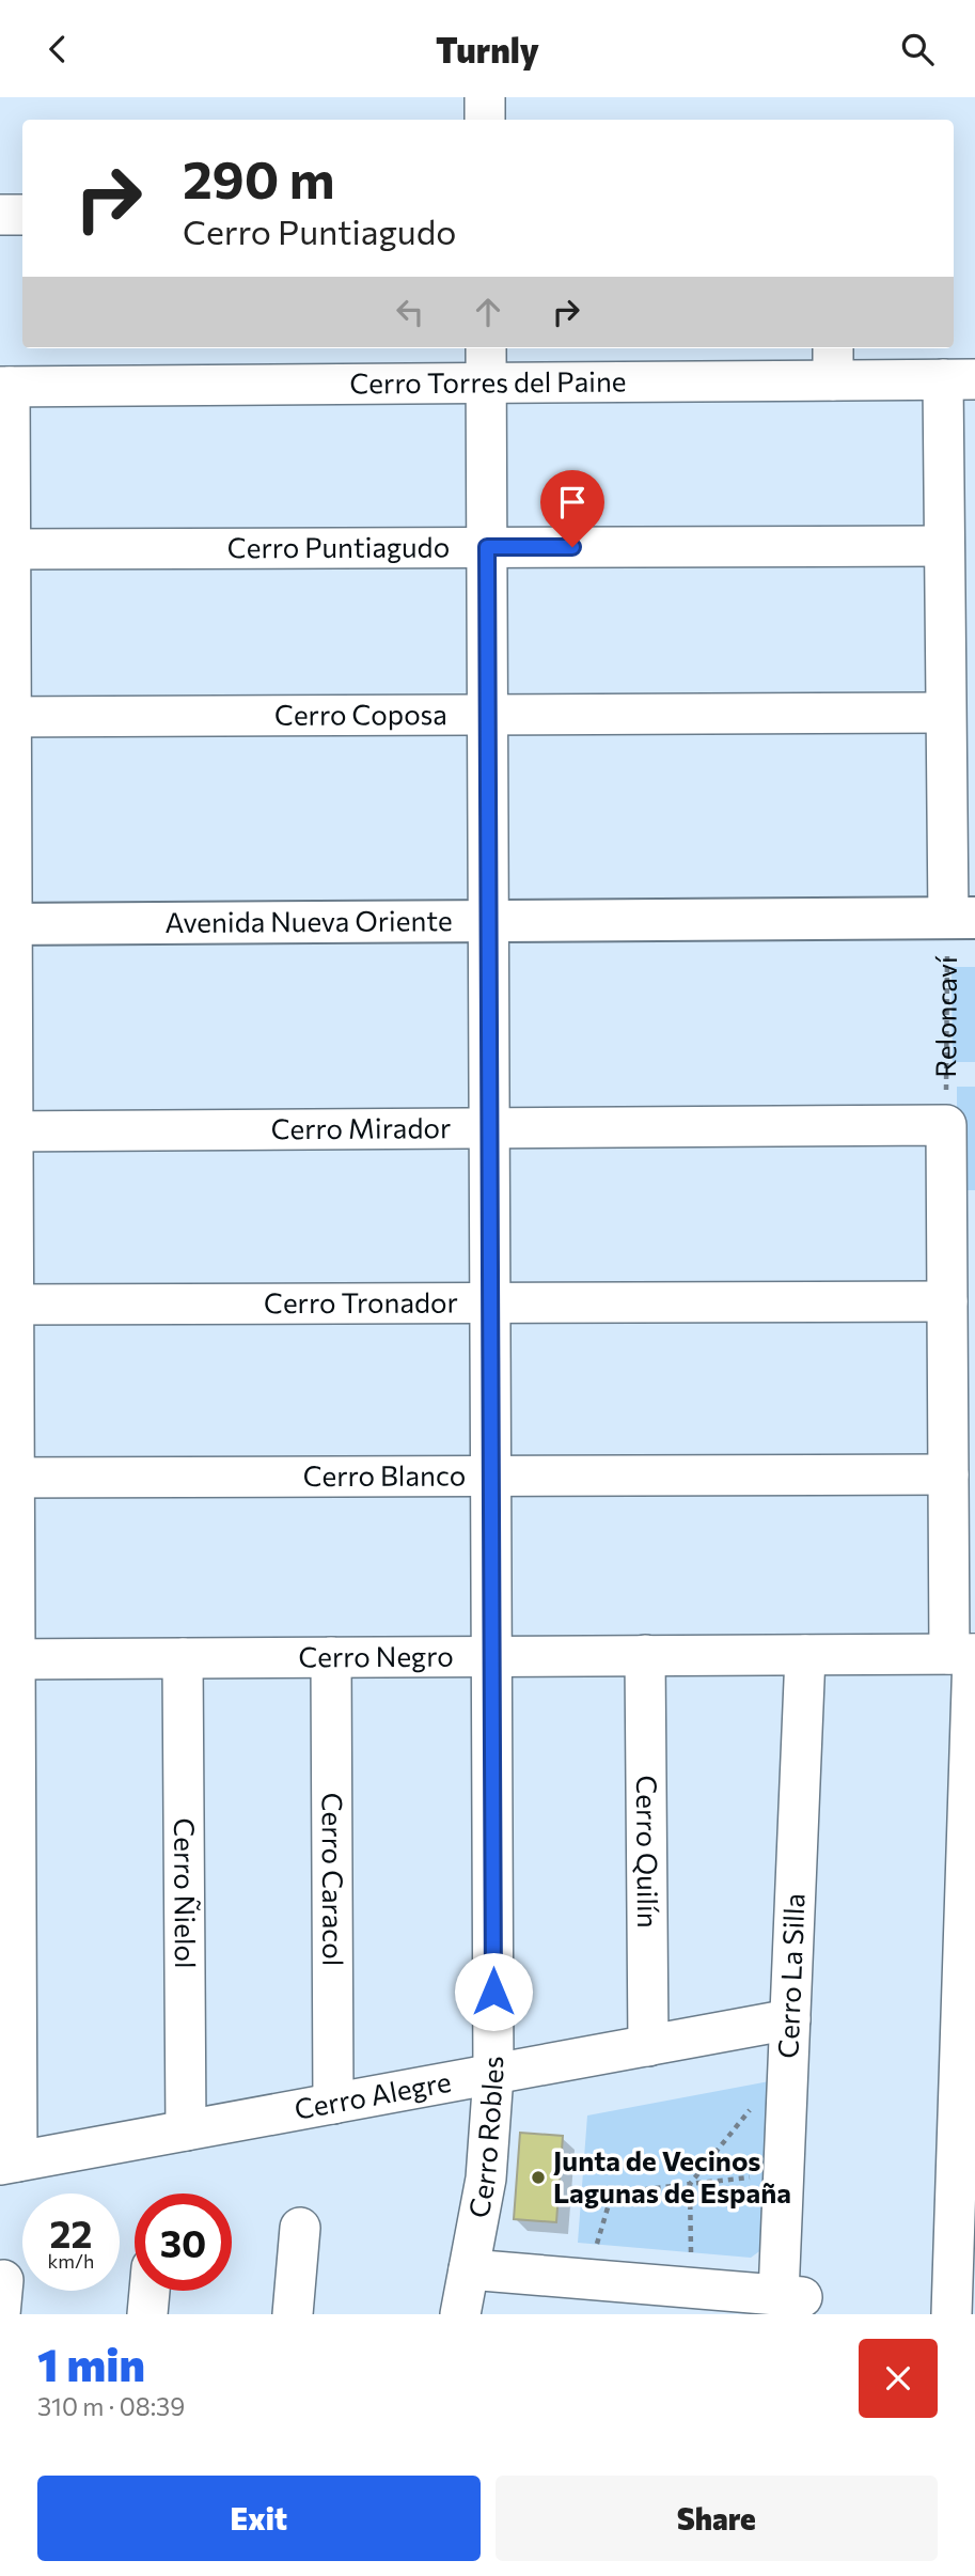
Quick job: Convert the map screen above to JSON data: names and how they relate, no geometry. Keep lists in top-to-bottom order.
{
  "streets": {
    "street": [
      "Cerro Torres del Paine",
      "Cerro Puntiagudo",
      "Cerro Coposa",
      "Avenida Nueva Oriente",
      "Reloncaví",
      "Cerro Mirador",
      "Cerro Tronador",
      "Cerro Blanco",
      "Cerro Negro",
      "Cerro Quilín",
      "Cerro Caracol",
      "Cerro Ñielol",
      "Cerro La Silla",
      "Cerro Alegre",
      "Cerro Robles"
    ]
  },
  "crossings": [
    ["Cerro Torres del Paine", "Reloncaví"],
    ["Cerro Torres del Paine", "Cerro Robles"],
    ["Cerro Puntiagudo", "Reloncaví"],
    ["Cerro Puntiagudo", "Cerro Robles"],
    ["Cerro Coposa", "Reloncaví"],
    ["Cerro Coposa", "Cerro Robles"],
    ["Avenida Nueva Oriente", "Reloncaví"],
    ["Avenida Nueva Oriente", "Cerro Robles"],
    ["Reloncaví", "Cerro Mirador"],
    ["Cerro Mirador", "Cerro Robles"],
    ["Cerro Tronador", "Cerro Robles"],
    ["Cerro Blanco", "Cerro Robles"],
    ["Cerro Negro", "Cerro Quilín"],
    ["Cerro Negro", "Cerro Caracol"],
    ["Cerro Negro", "Cerro Ñielol"],
    ["Cerro Negro", "Cerro La Silla"],
    ["Cerro Negro", "Cerro Robles"],
    ["Cerro Quilín", "Cerro Alegre"],
    ["Cerro Caracol", "Cerro Alegre"],
    ["Cerro Ñielol", "Cerro Alegre"],
    ["Cerro La Silla", "Cerro Alegre"],
    ["Cerro Alegre", "Cerro Robles"]
  ],
  "places": ["Junta de Vecinos Lagunas de España"],
  "page": {
    "header": "Turnly",
    "turn": ["290 m", "Cerro Puntiagudo"],
    "speed": "22 km/h",
    "limit": "30",
    "heading": ["1 min", "310 m · 08:39"],
    "buttons": ["Exit", "Share"]
  }
}
